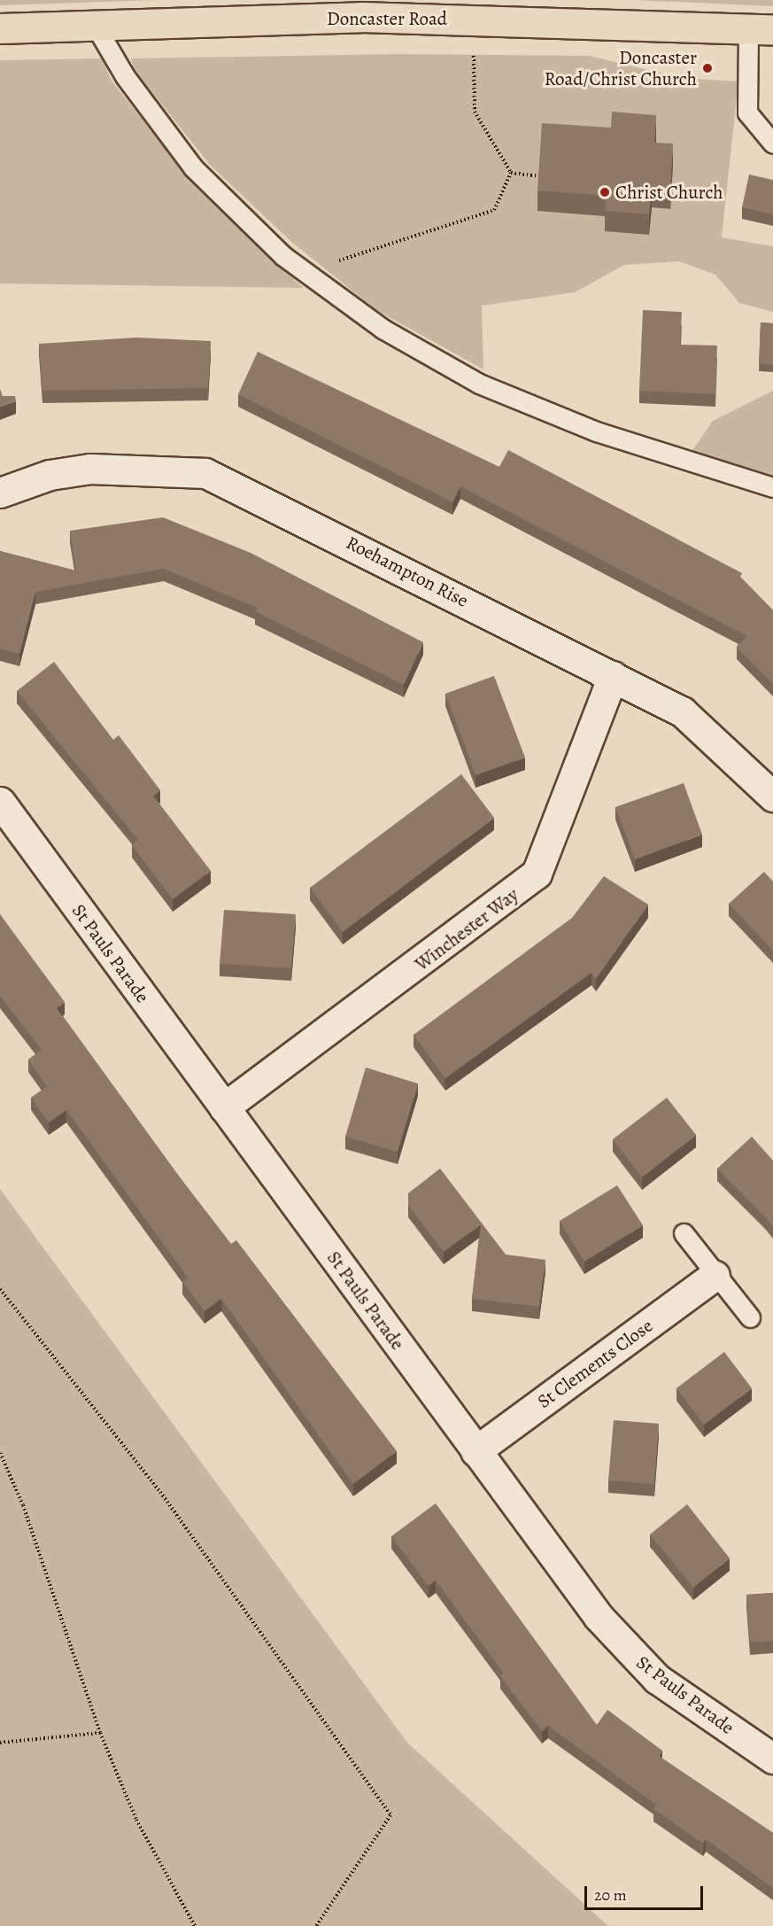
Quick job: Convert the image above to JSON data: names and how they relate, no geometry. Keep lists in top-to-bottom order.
{
  "streets": {
    "highway": ["Doncaster Road"],
    "street": [
      "Roehampton Rise",
      "Winchester Way",
      "St Pauls Parade",
      "St Clements Close"
    ]
  },
  "crossings": [
    ["Roehampton Rise", "Winchester Way"],
    ["Winchester Way", "St Pauls Parade"],
    ["St Pauls Parade", "St Clements Close"]
  ],
  "places": ["Doncaster Road/Christ Church", "Christ Church"],
  "scale_bar": "20 m"
}
